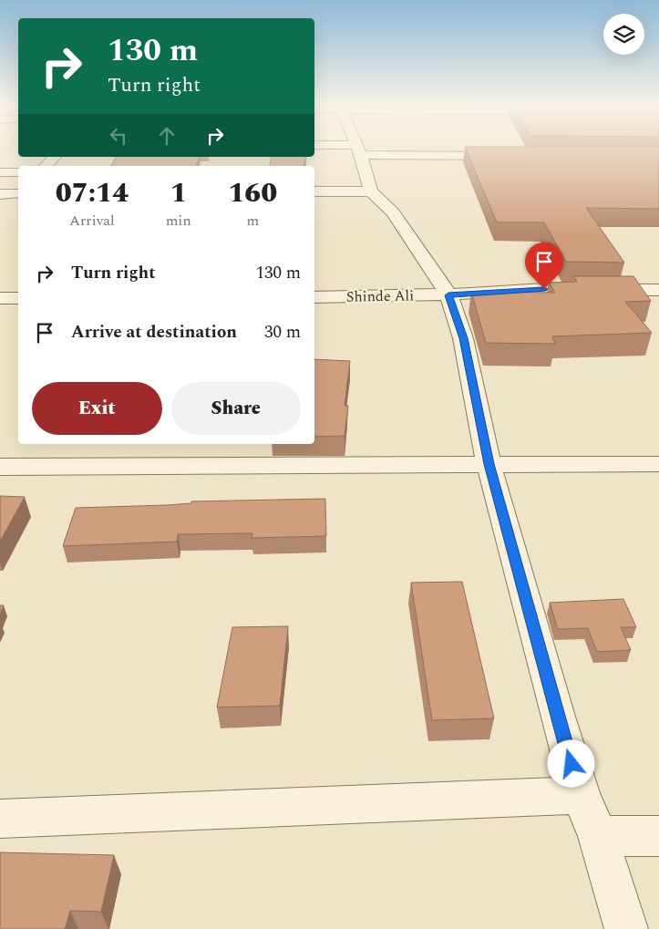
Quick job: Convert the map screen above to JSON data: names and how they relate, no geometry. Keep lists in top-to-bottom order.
{
  "streets": {
    "street": ["Shinde Ali"]
  },
  "page": {
    "turn": ["130 m", "Turn right"],
    "eta": [
      "07:14",
      "Arrival",
      "1",
      "min",
      "160",
      "m"
    ],
    "list": [
      {
        "name": "Turn right",
        "value": "130 m"
      },
      {
        "name": "Arrive at destination",
        "value": "30 m"
      }
    ],
    "buttons": ["Exit", "Share"]
  }
}
